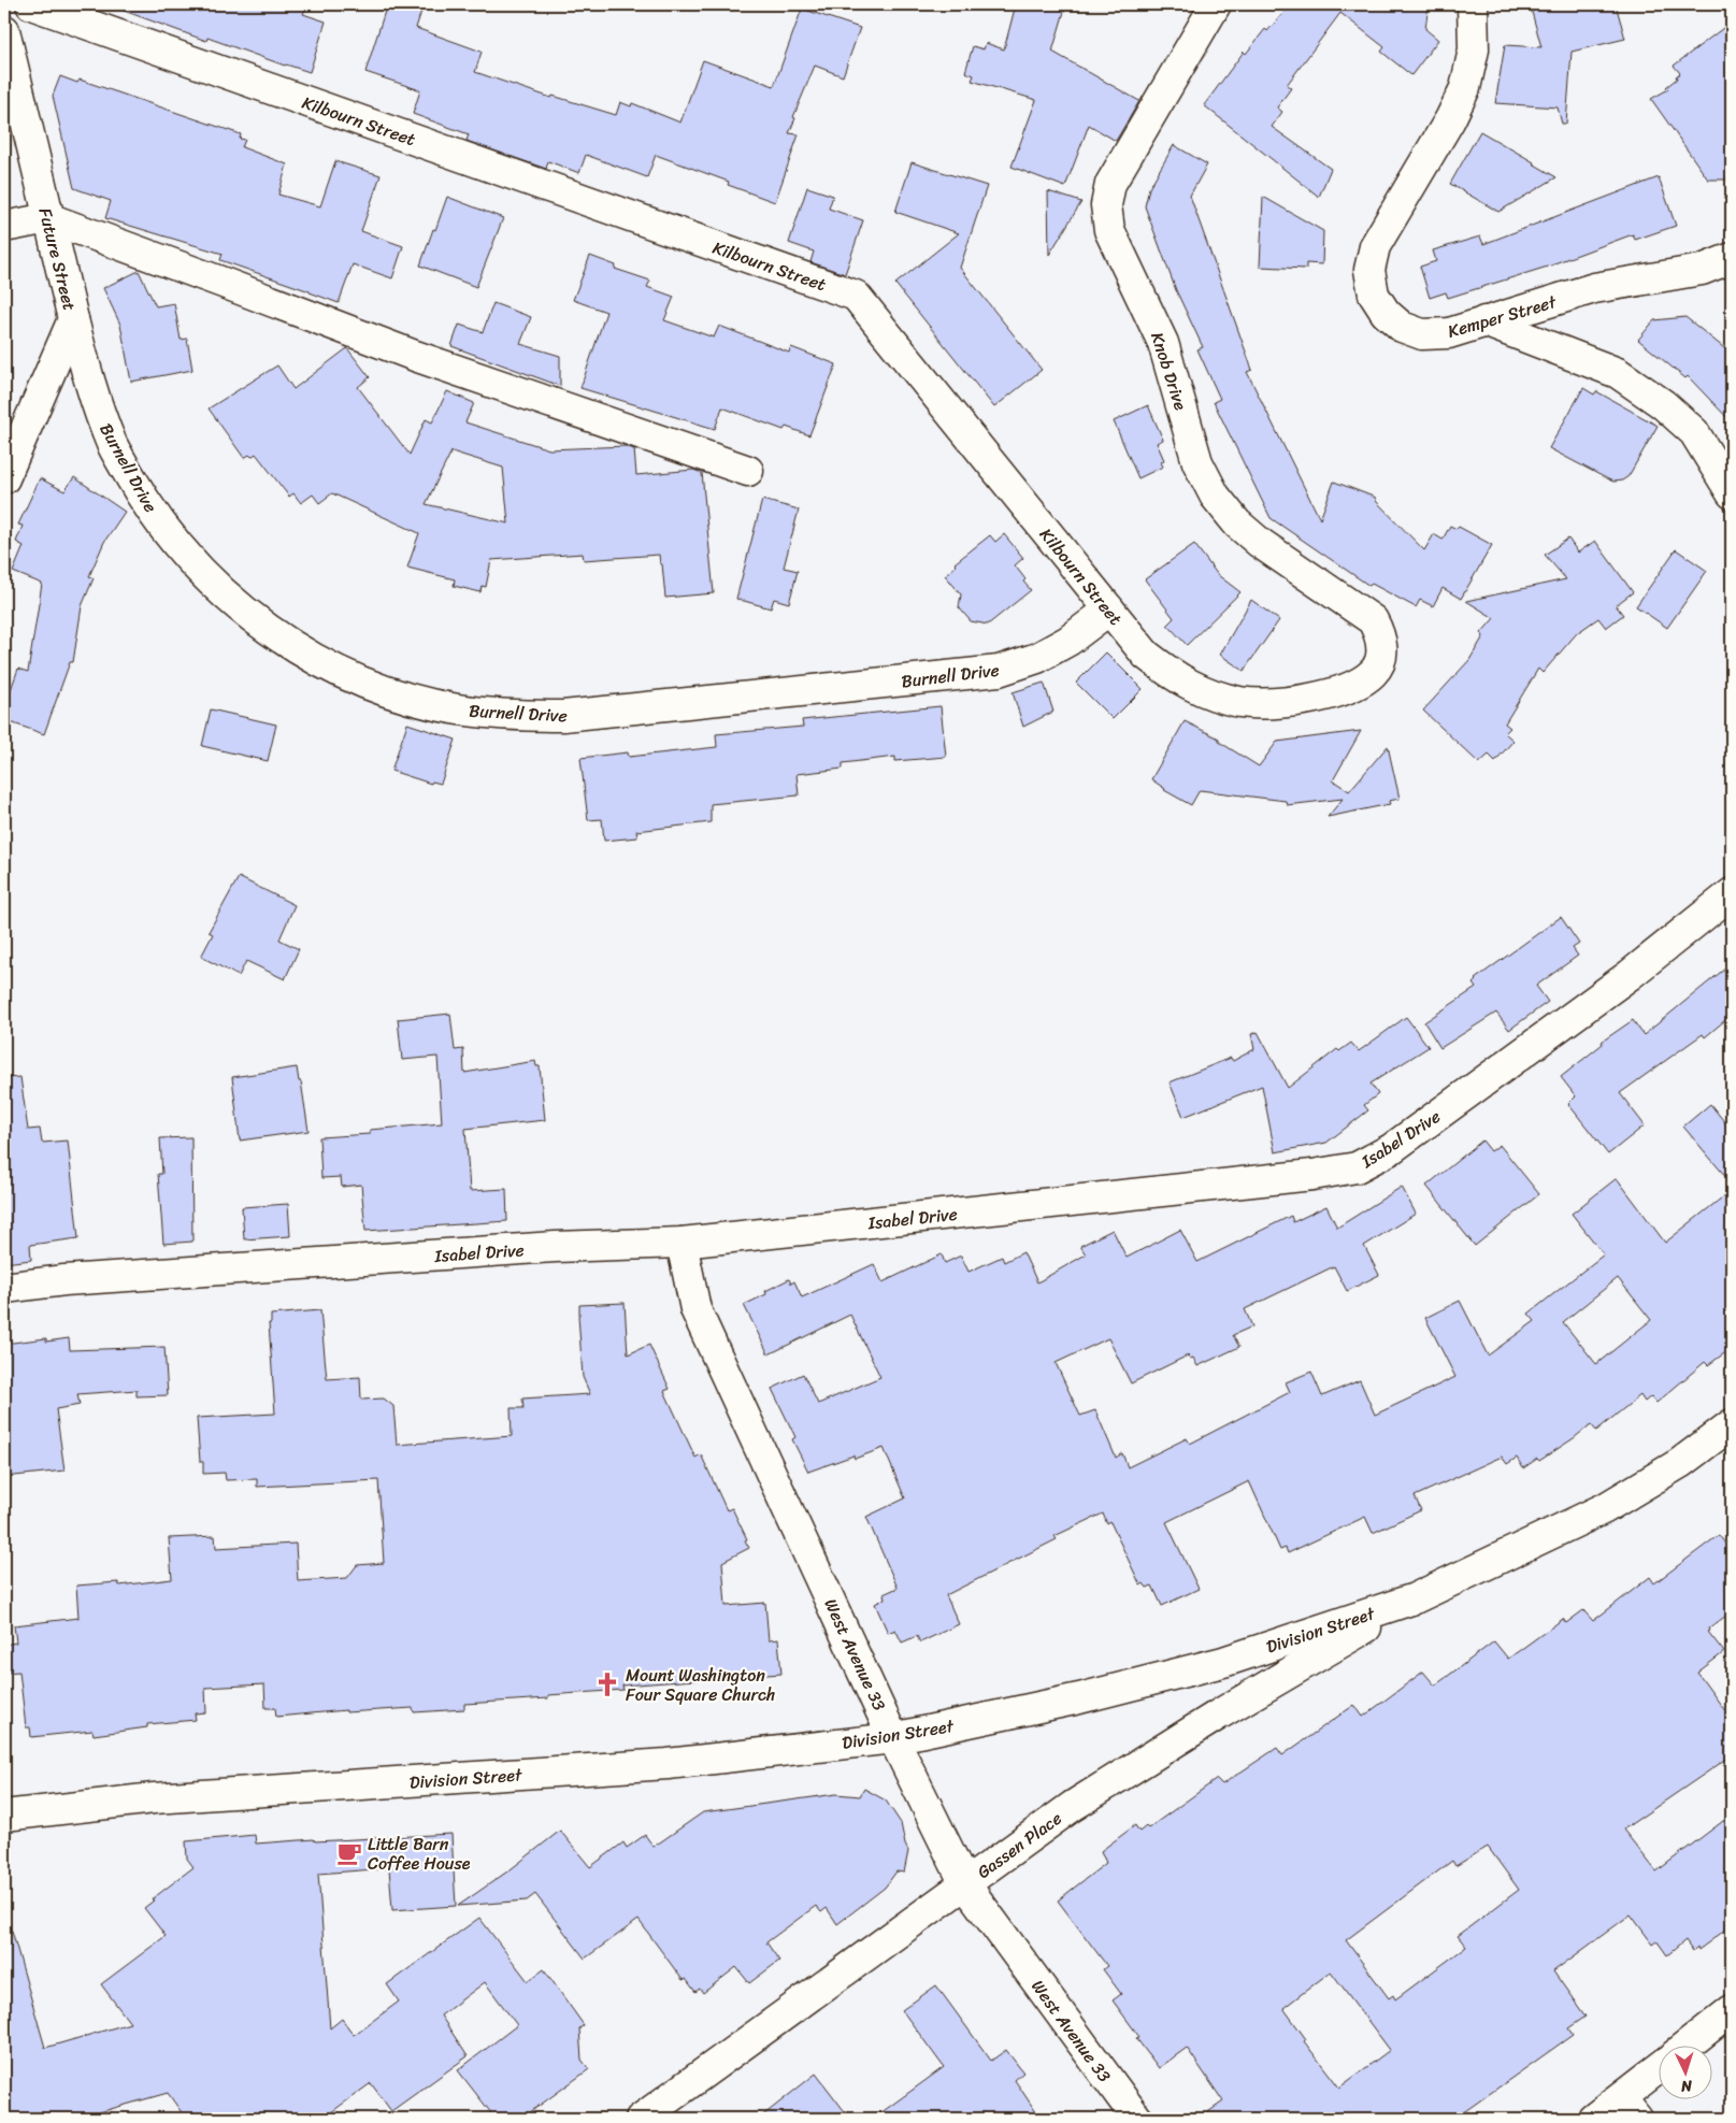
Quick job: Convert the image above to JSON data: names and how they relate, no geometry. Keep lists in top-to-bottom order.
{
  "streets": {
    "street": [
      "Kilbourn Street",
      "Future Street",
      "Kemper Street",
      "Knob Drive",
      "Burnell Drive",
      "Isabel Drive",
      "Division Street",
      "West Avenue 33",
      "Gassen Place"
    ]
  },
  "crossings": [
    ["Kilbourn Street", "Knob Drive"],
    ["Kilbourn Street", "Burnell Drive"],
    ["Future Street", "Burnell Drive"],
    ["Isabel Drive", "West Avenue 33"],
    ["Division Street", "West Avenue 33"],
    ["Division Street", "Gassen Place"],
    ["West Avenue 33", "Gassen Place"]
  ],
  "places": {
    "church": ["Mount Washington Four Square Church"],
    "cafe": ["Little Barn Coffee House"]
  },
  "north": "bottom"
}
